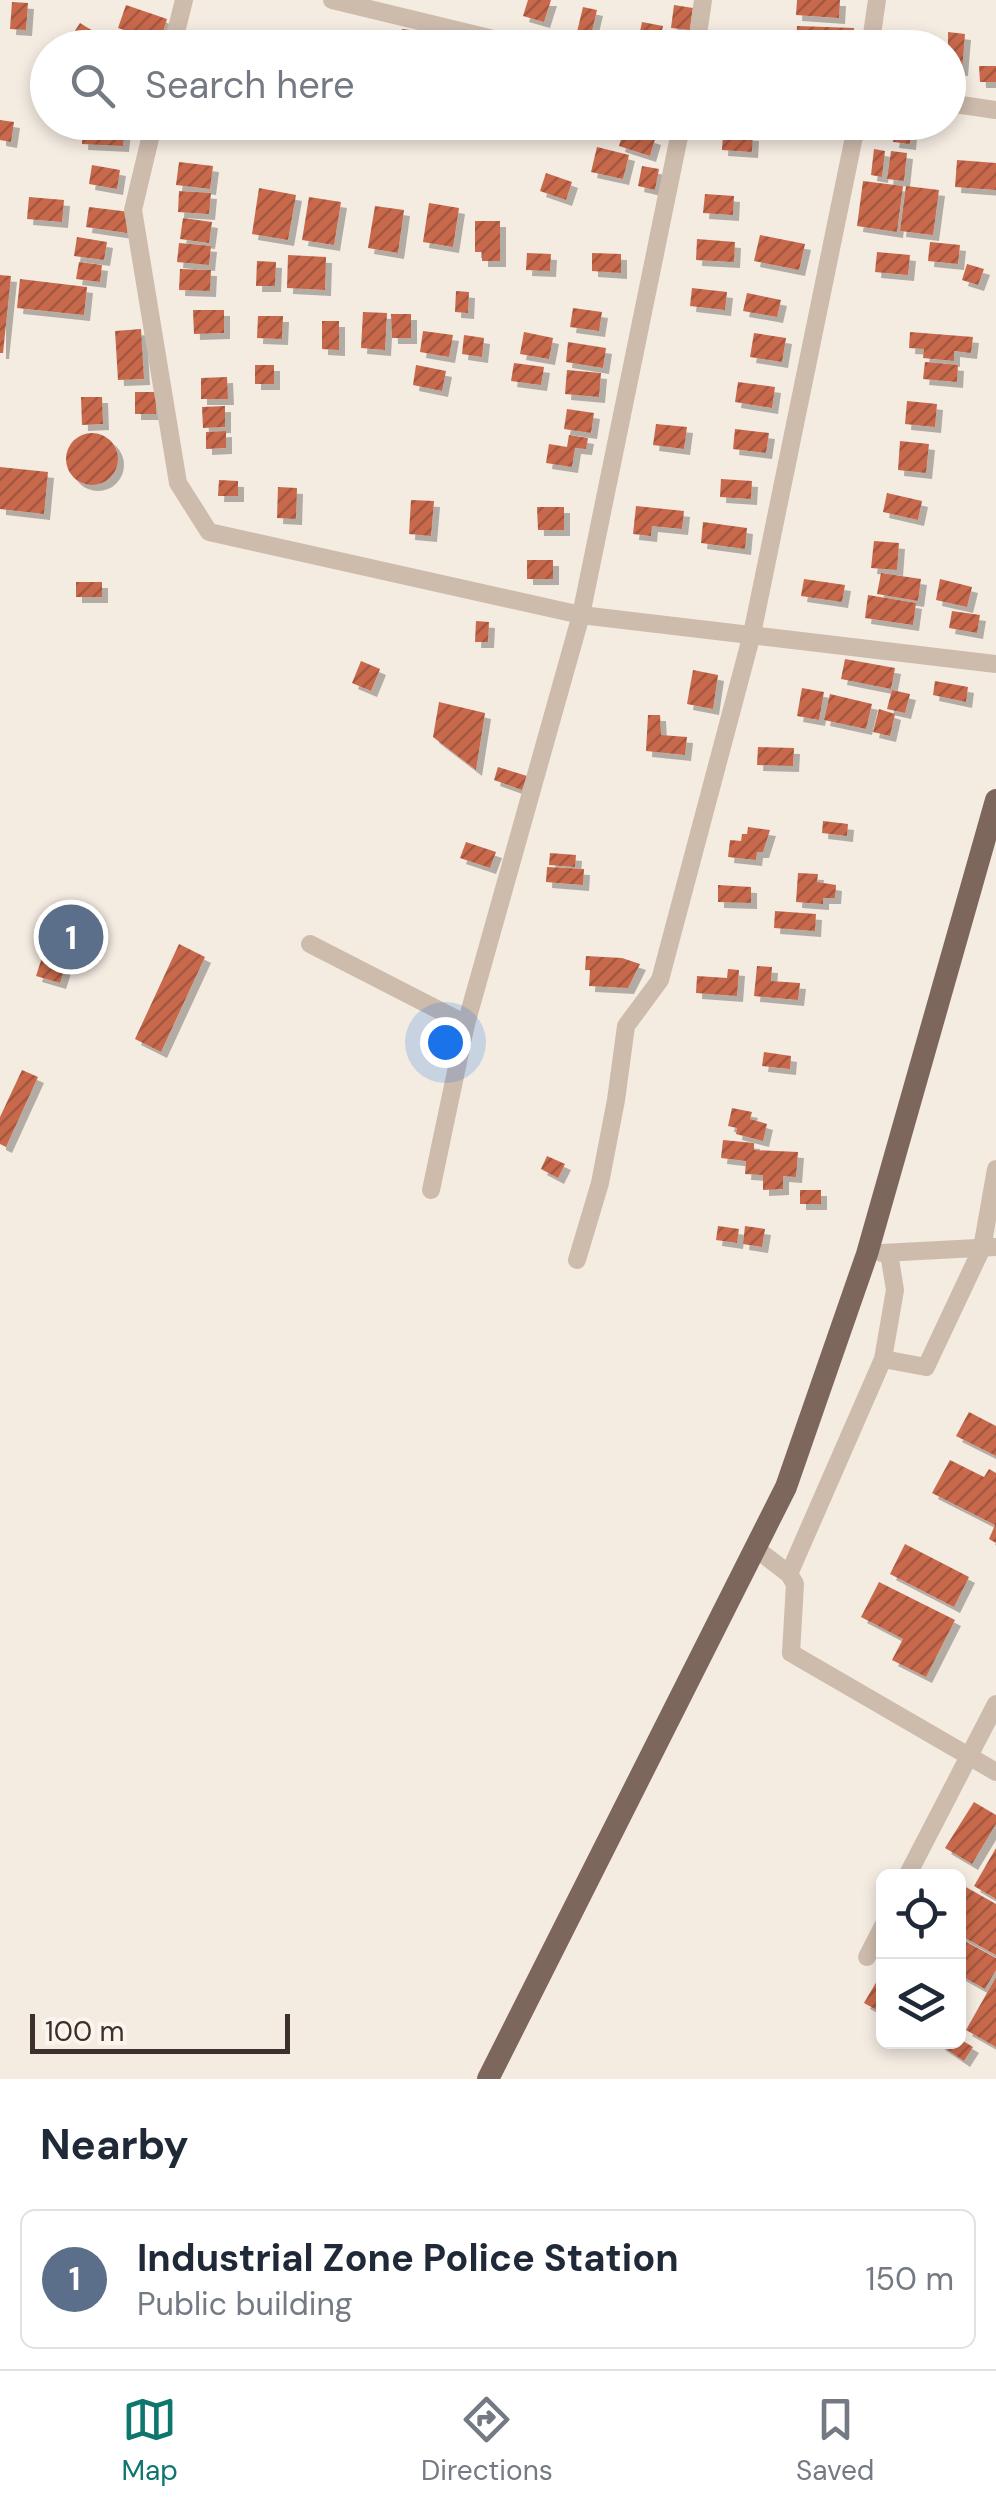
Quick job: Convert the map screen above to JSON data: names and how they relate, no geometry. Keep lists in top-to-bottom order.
{
  "scale_bar": "100 m",
  "page": {
    "search": "Search here",
    "pins": "1",
    "scale": "100 m",
    "heading": "Nearby",
    "list": [
      {
        "mark": "1",
        "name": "Industrial Zone Police Station",
        "note": "Public building",
        "value": "150 m"
      }
    ],
    "nav": ["Map", "Directions", "Saved"]
  }
}
